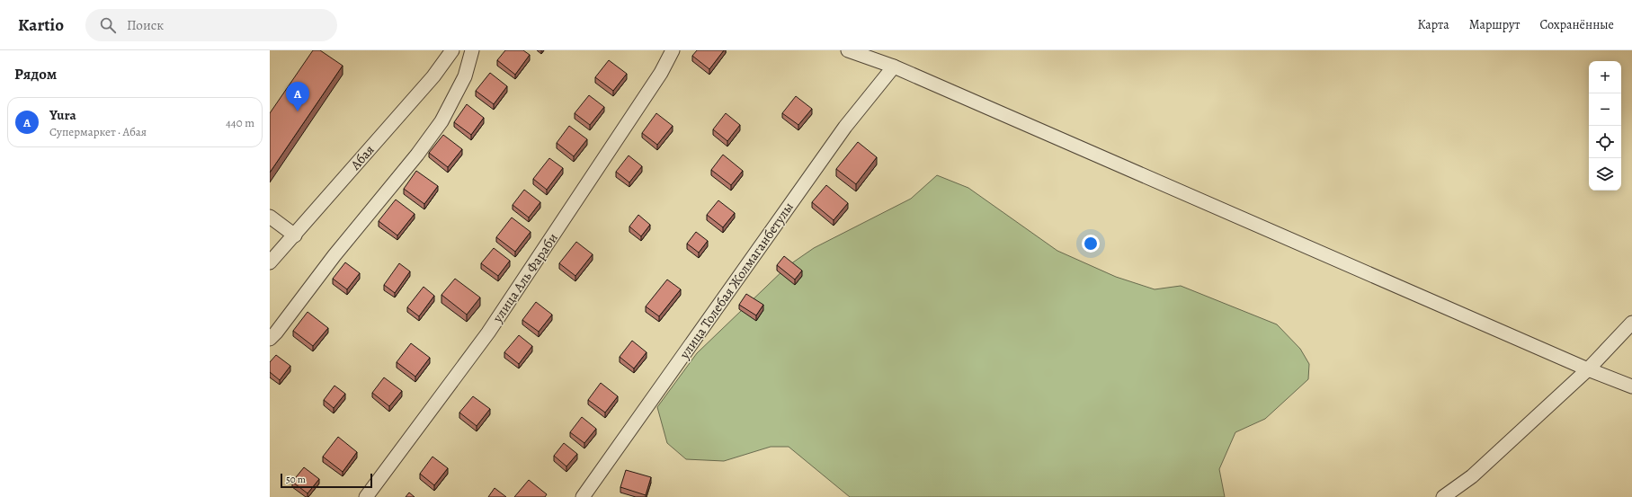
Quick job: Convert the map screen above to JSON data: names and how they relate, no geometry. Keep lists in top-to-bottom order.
{
  "streets": {
    "street": ["Абая", "улица Аль Фараби", "улица Толебая Жолмаганбетулы"]
  },
  "scale_bar": "50 m",
  "page": {
    "header": "Kartio",
    "search": "Поиск",
    "nav": ["Карта", "Маршрут", "Сохранённые"],
    "heading": "Рядом",
    "map_buttons": ["+", "−"],
    "pins": "A",
    "list": [
      {
        "mark": "A",
        "name": "Yura",
        "note": "Супермаркет · Абая",
        "value": "440 m"
      }
    ],
    "scale": "50 m"
  }
}
